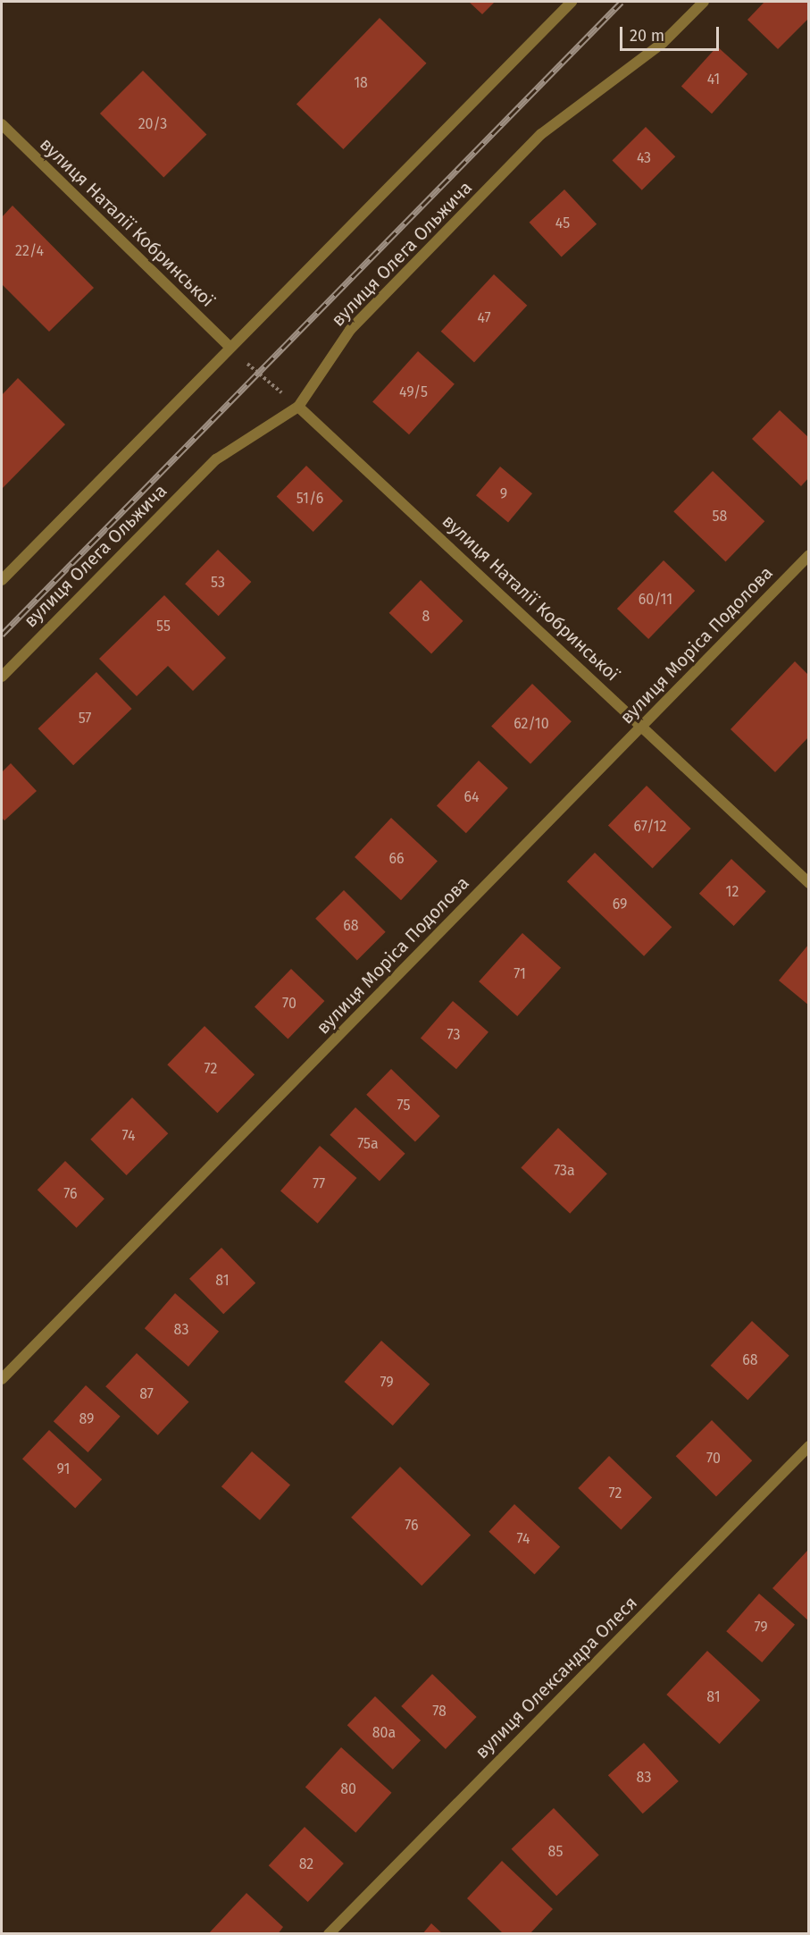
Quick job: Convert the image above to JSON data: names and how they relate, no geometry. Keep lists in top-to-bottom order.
{
  "streets": {
    "street": [
      "вулиця Наталії Кобринської",
      "вулиця Олега Ольжича",
      "вулиця Моріса Подолова",
      "вулиця Олександра Олеся"
    ]
  },
  "crossings": [
    ["вулиця Наталії Кобринської", "вулиця Олега Ольжича"],
    ["вулиця Наталії Кобринської", "вулиця Моріса Подолова"]
  ],
  "house_numbers": [
    "41",
    "18",
    "20/3",
    "43",
    "45",
    "22/4",
    "47",
    "49/5",
    "9",
    "51/6",
    "58",
    "53",
    "60/11",
    "8",
    "55",
    "57",
    "62/10",
    "64",
    "67/12",
    "66",
    "12",
    "69",
    "68",
    "71",
    "70",
    "73",
    "72",
    "75",
    "74",
    "75а",
    "73а",
    "77",
    "76",
    "81",
    "83",
    "68",
    "79",
    "87",
    "89",
    "70",
    "91",
    "72",
    "76",
    "74",
    "79",
    "81",
    "78",
    "80а",
    "83",
    "80",
    "85",
    "82"
  ],
  "scale_bar": "20 m"
}
